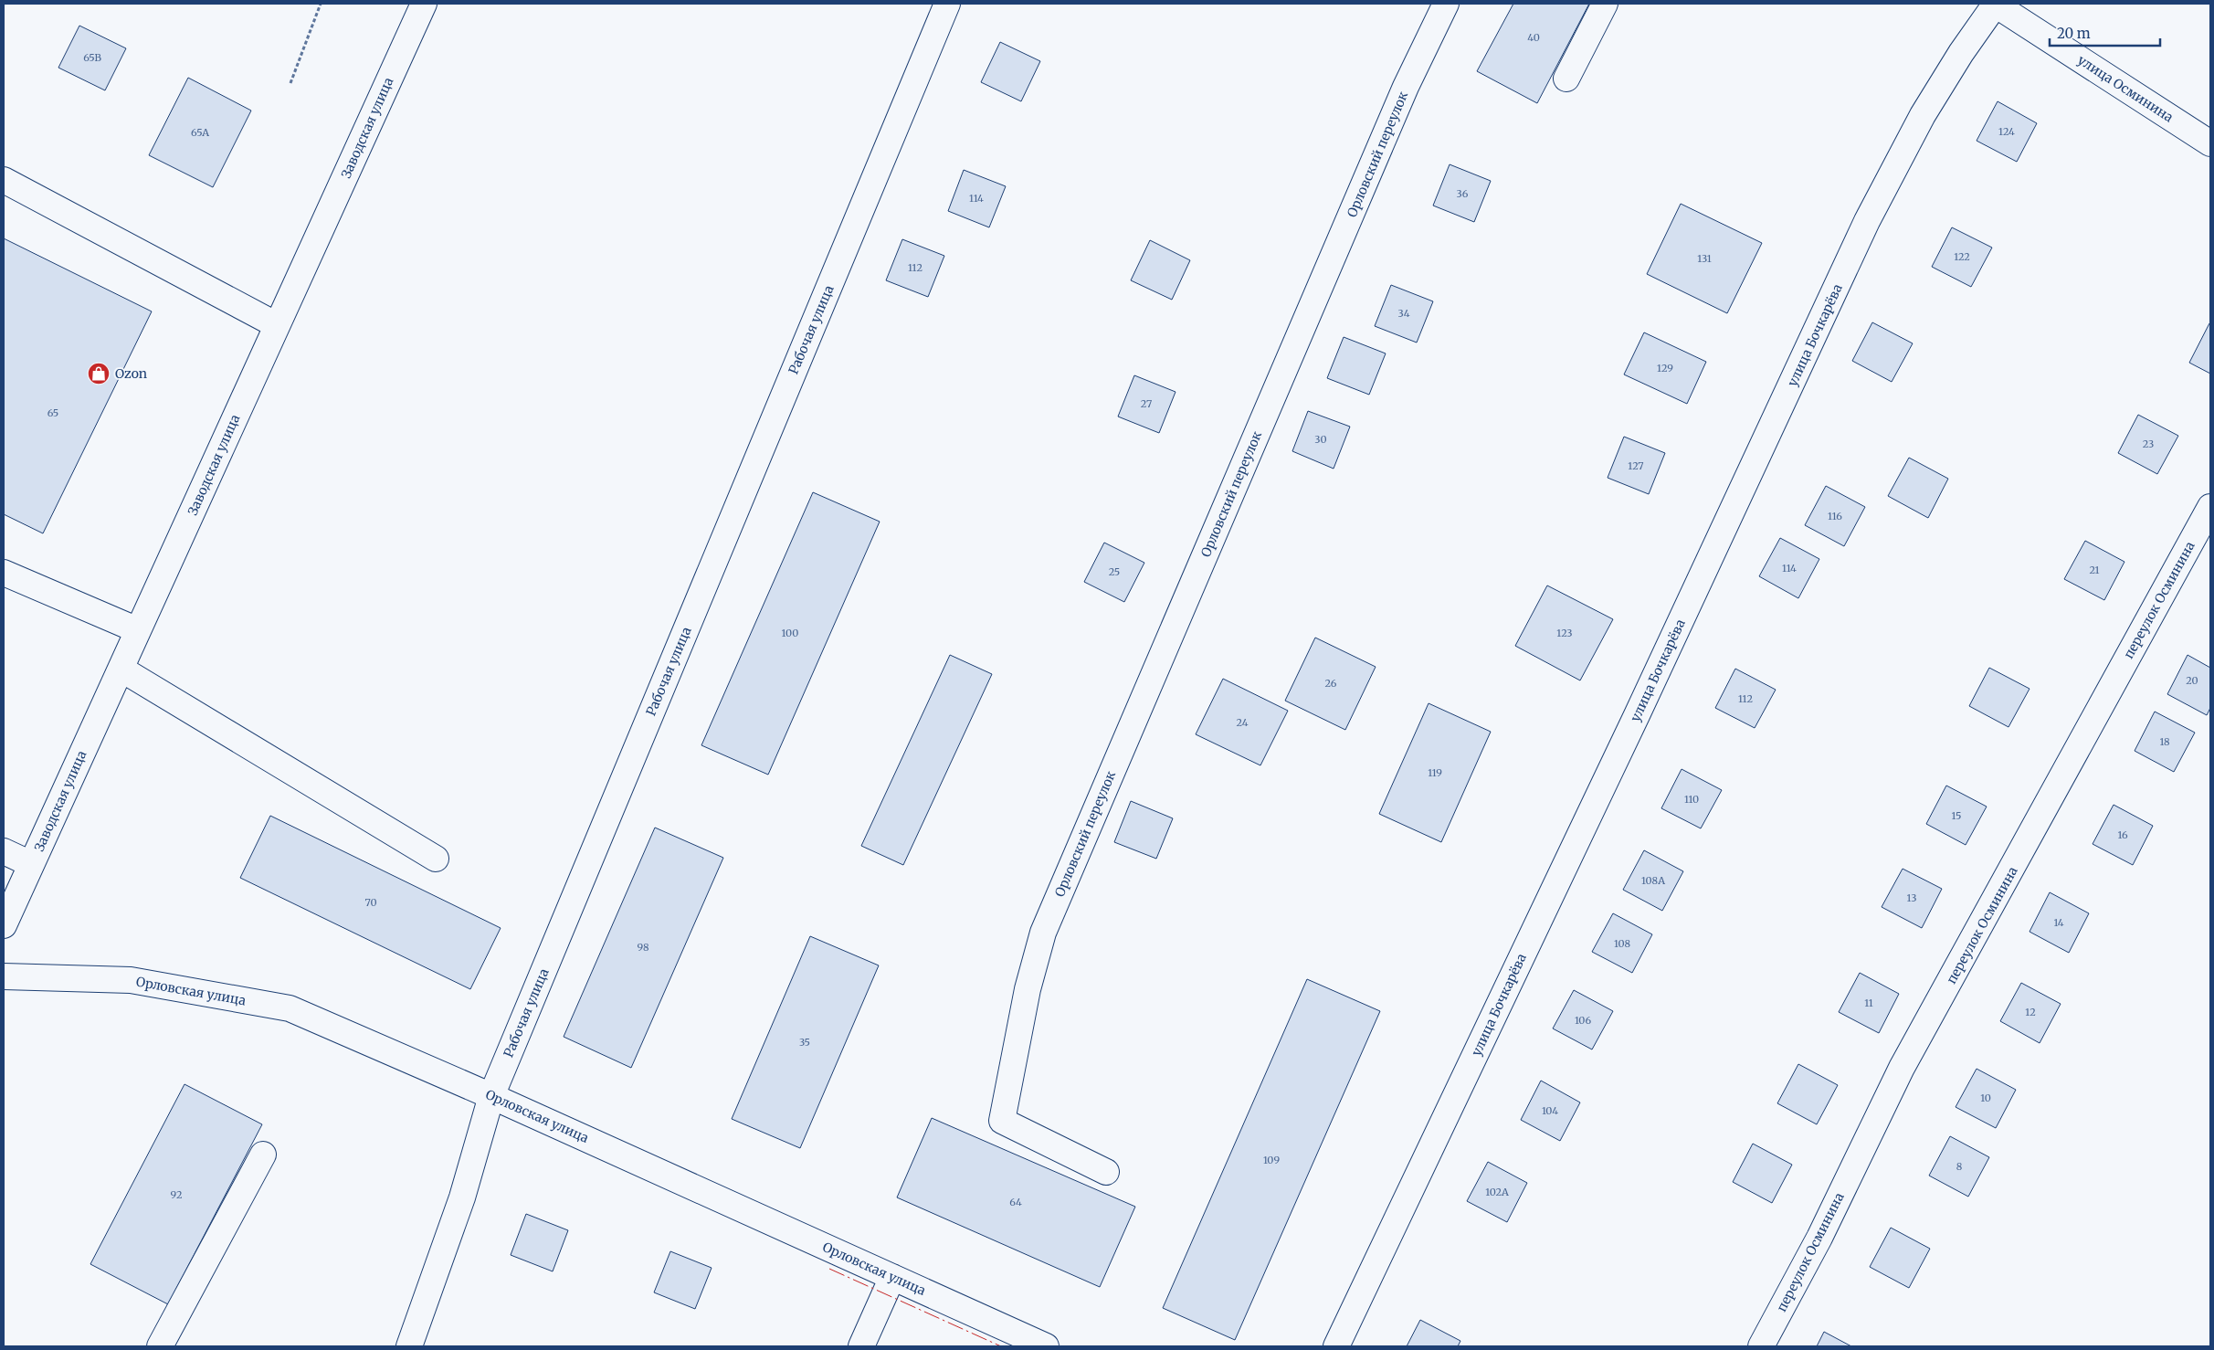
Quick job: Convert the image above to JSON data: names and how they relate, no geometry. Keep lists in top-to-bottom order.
{
  "streets": {
    "street": [
      "улица Осминина",
      "Заводская улица",
      "Орловский переулок",
      "Рабочая улица",
      "улица Бочкарёва",
      "переулок Осминина",
      "Орловская улица"
    ]
  },
  "crossings": [
    ["улица Осминина", "улица Бочкарёва"],
    ["Рабочая улица", "Орловская улица"]
  ],
  "places": {
    "shop": ["Ozon"]
  },
  "house_numbers": [
    "40",
    "65В",
    "124",
    "65А",
    "36",
    "114",
    "122",
    "131",
    "112",
    "34",
    "129",
    "27",
    "65",
    "30",
    "23",
    "127",
    "116",
    "114",
    "21",
    "25",
    "100",
    "123",
    "20",
    "26",
    "112",
    "24",
    "18",
    "119",
    "110",
    "15",
    "16",
    "108А",
    "13",
    "70",
    "14",
    "108",
    "98",
    "11",
    "12",
    "106",
    "35",
    "10",
    "104",
    "109",
    "8",
    "102А",
    "92",
    "64"
  ],
  "scale_bar": "20 m"
}
